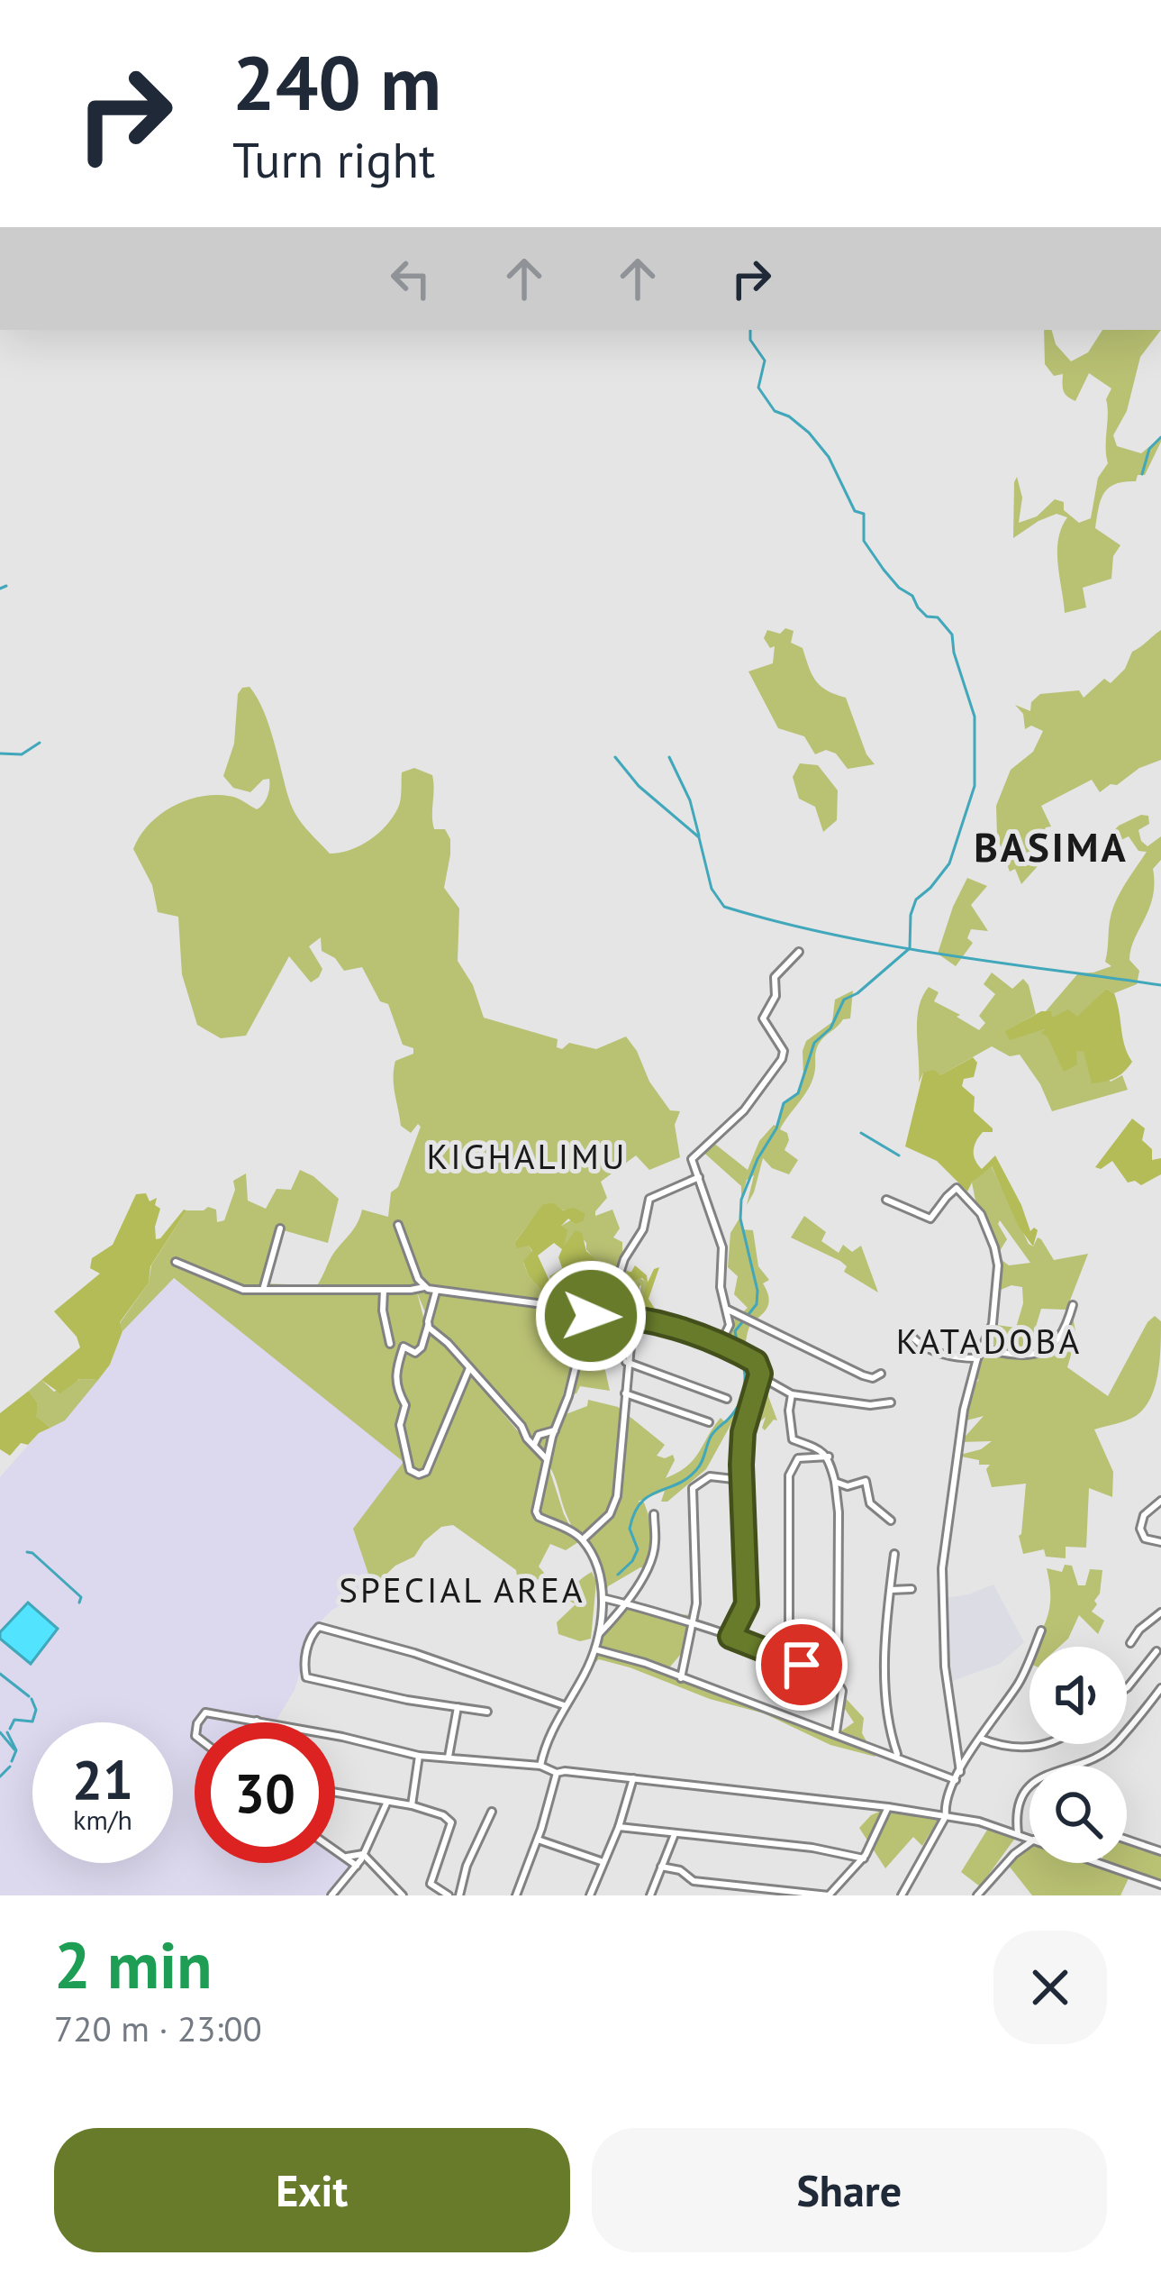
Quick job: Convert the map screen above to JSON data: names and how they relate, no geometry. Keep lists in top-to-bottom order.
{
  "districts": [
    "BASIMA",
    "KIGHALIMU",
    "KATADOBA",
    "SPECIAL AREA"
  ],
  "page": {
    "turn": ["240 m", "Turn right"],
    "speed": "21 km/h",
    "limit": "30",
    "heading": ["2 min", "720 m · 23:00"],
    "buttons": ["Exit", "Share"]
  }
}
